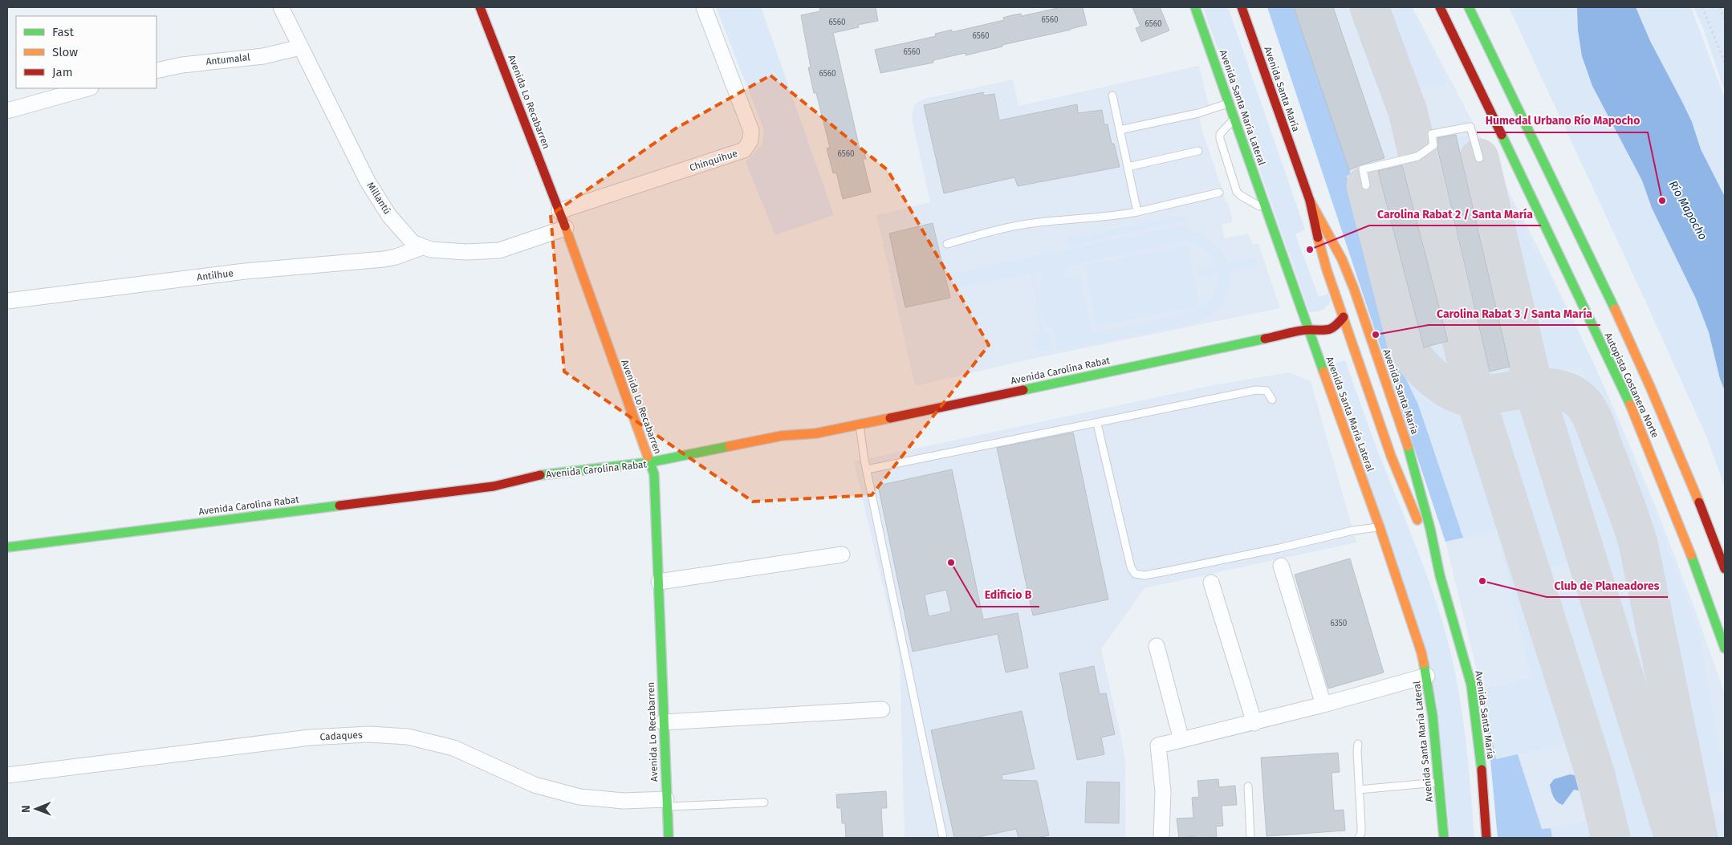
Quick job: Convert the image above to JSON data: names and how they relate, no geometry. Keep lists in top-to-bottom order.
{
  "streets": {
    "main road": [
      "Avenida Santa María",
      "Avenida Lo Recabarren",
      "Avenida Santa María Lateral",
      "Avenida Carolina Rabat",
      "Autopista Costanera Norte"
    ],
    "street": [
      "Antumalal",
      "Chinquihue",
      "Millantú",
      "Antilhue",
      "Cadaques"
    ]
  },
  "crossings": [
    ["Antumalal", "Millantú"],
    ["Avenida Santa María", "Avenida Carolina Rabat"],
    ["Avenida Lo Recabarren", "Chinquihue"],
    ["Avenida Lo Recabarren", "Millantú"],
    ["Avenida Lo Recabarren", "Avenida Carolina Rabat"],
    ["Avenida Lo Recabarren", "Cadaques"],
    ["Avenida Santa María Lateral", "Avenida Carolina Rabat"],
    ["Millantú", "Antilhue"]
  ],
  "water": ["Río Mapocho"],
  "places": [
    "Humedal Urbano Río Mapocho",
    "Carolina Rabat 2 / Santa María",
    "Carolina Rabat 3 / Santa María",
    "Edificio B",
    "Club de Planeadores"
  ],
  "house_numbers": [
    "6560",
    "6560",
    "6560",
    "6560",
    "6560",
    "6560",
    "6560",
    "6350"
  ],
  "legend": ["Fast", "Slow", "Jam"],
  "north": "left"
}
